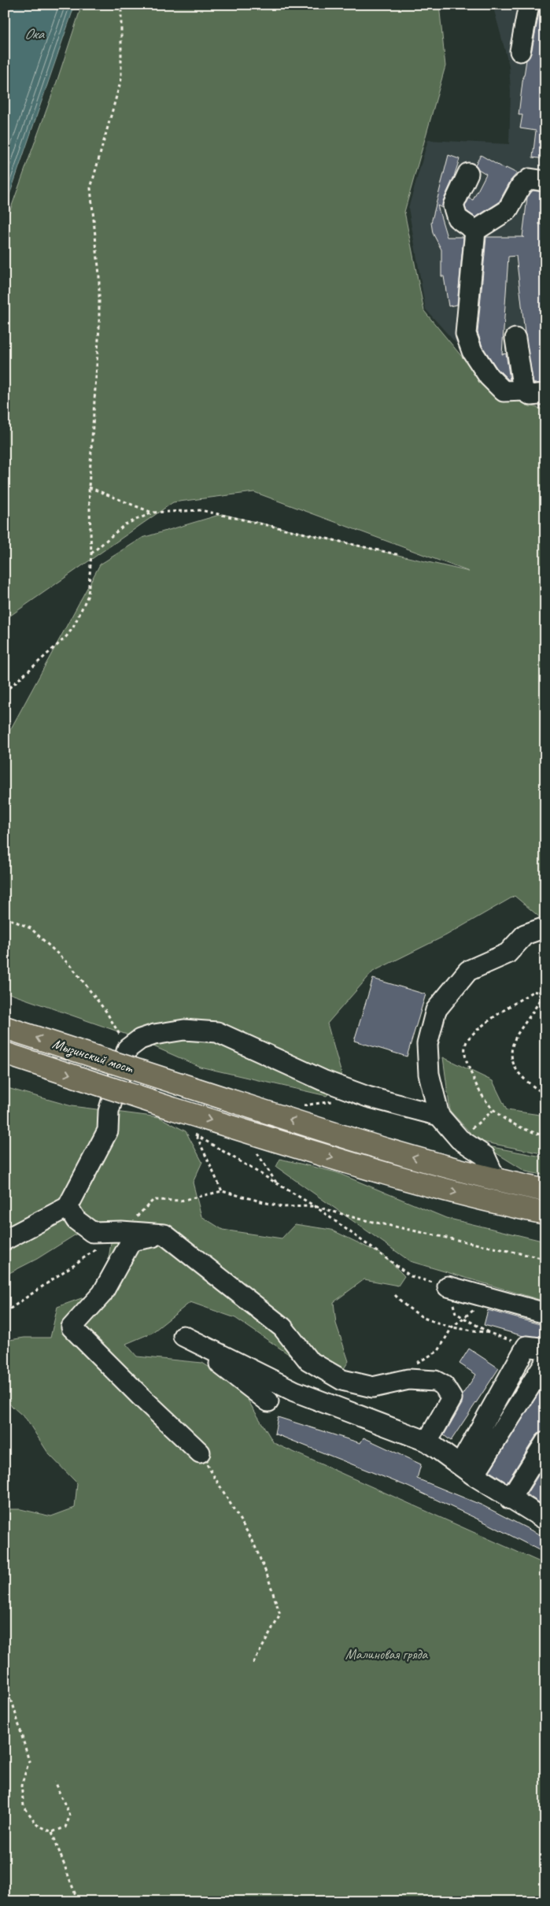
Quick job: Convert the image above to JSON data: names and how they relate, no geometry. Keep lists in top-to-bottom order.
{
  "streets": {
    "main road": ["Мызинский мост"]
  },
  "water": ["Ока"],
  "parks": ["Малиновая гряда"]
}
